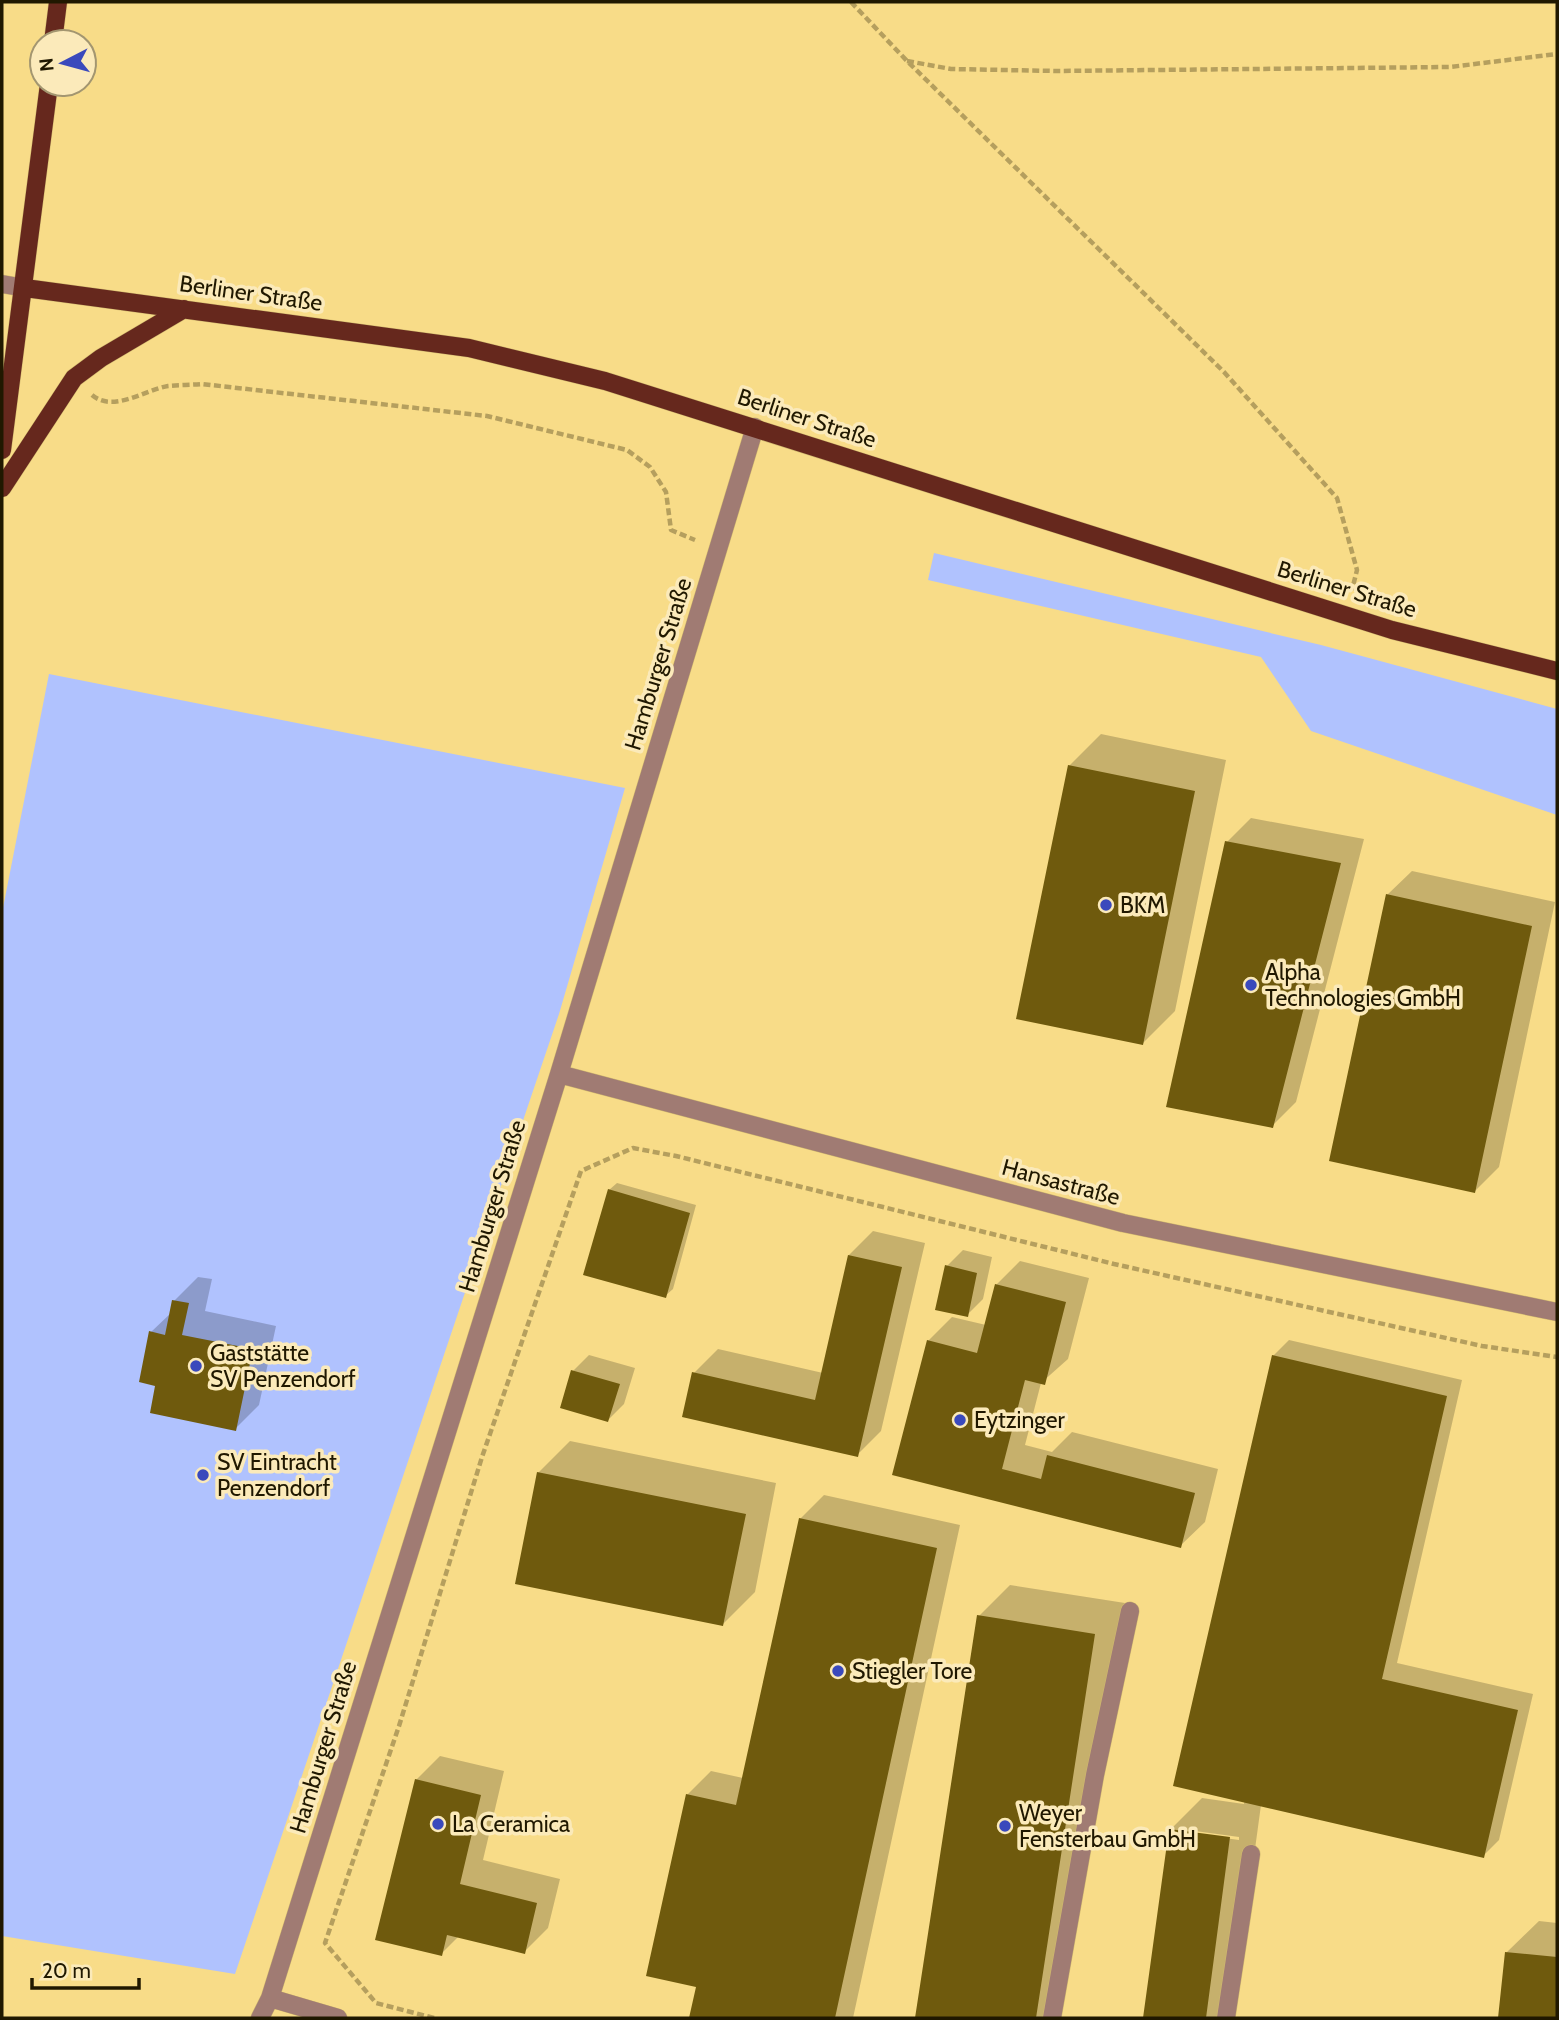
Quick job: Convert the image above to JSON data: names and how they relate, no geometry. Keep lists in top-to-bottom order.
{
  "streets": {
    "main road": ["Berliner Straße"],
    "street": ["Hamburger Straße", "Hansastraße"]
  },
  "crossings": [
    ["Berliner Straße", "Hamburger Straße"],
    ["Hamburger Straße", "Hansastraße"]
  ],
  "places": [
    "BKM",
    "Alpha Technologies GmbH",
    "Gaststätte SV Penzendorf",
    "Eytzinger",
    "SV Eintracht Penzendorf",
    "Stiegler Tore",
    "La Ceramica",
    "Weyer Fensterbau GmbH"
  ],
  "scale_bar": "20 m",
  "north": "left"
}
